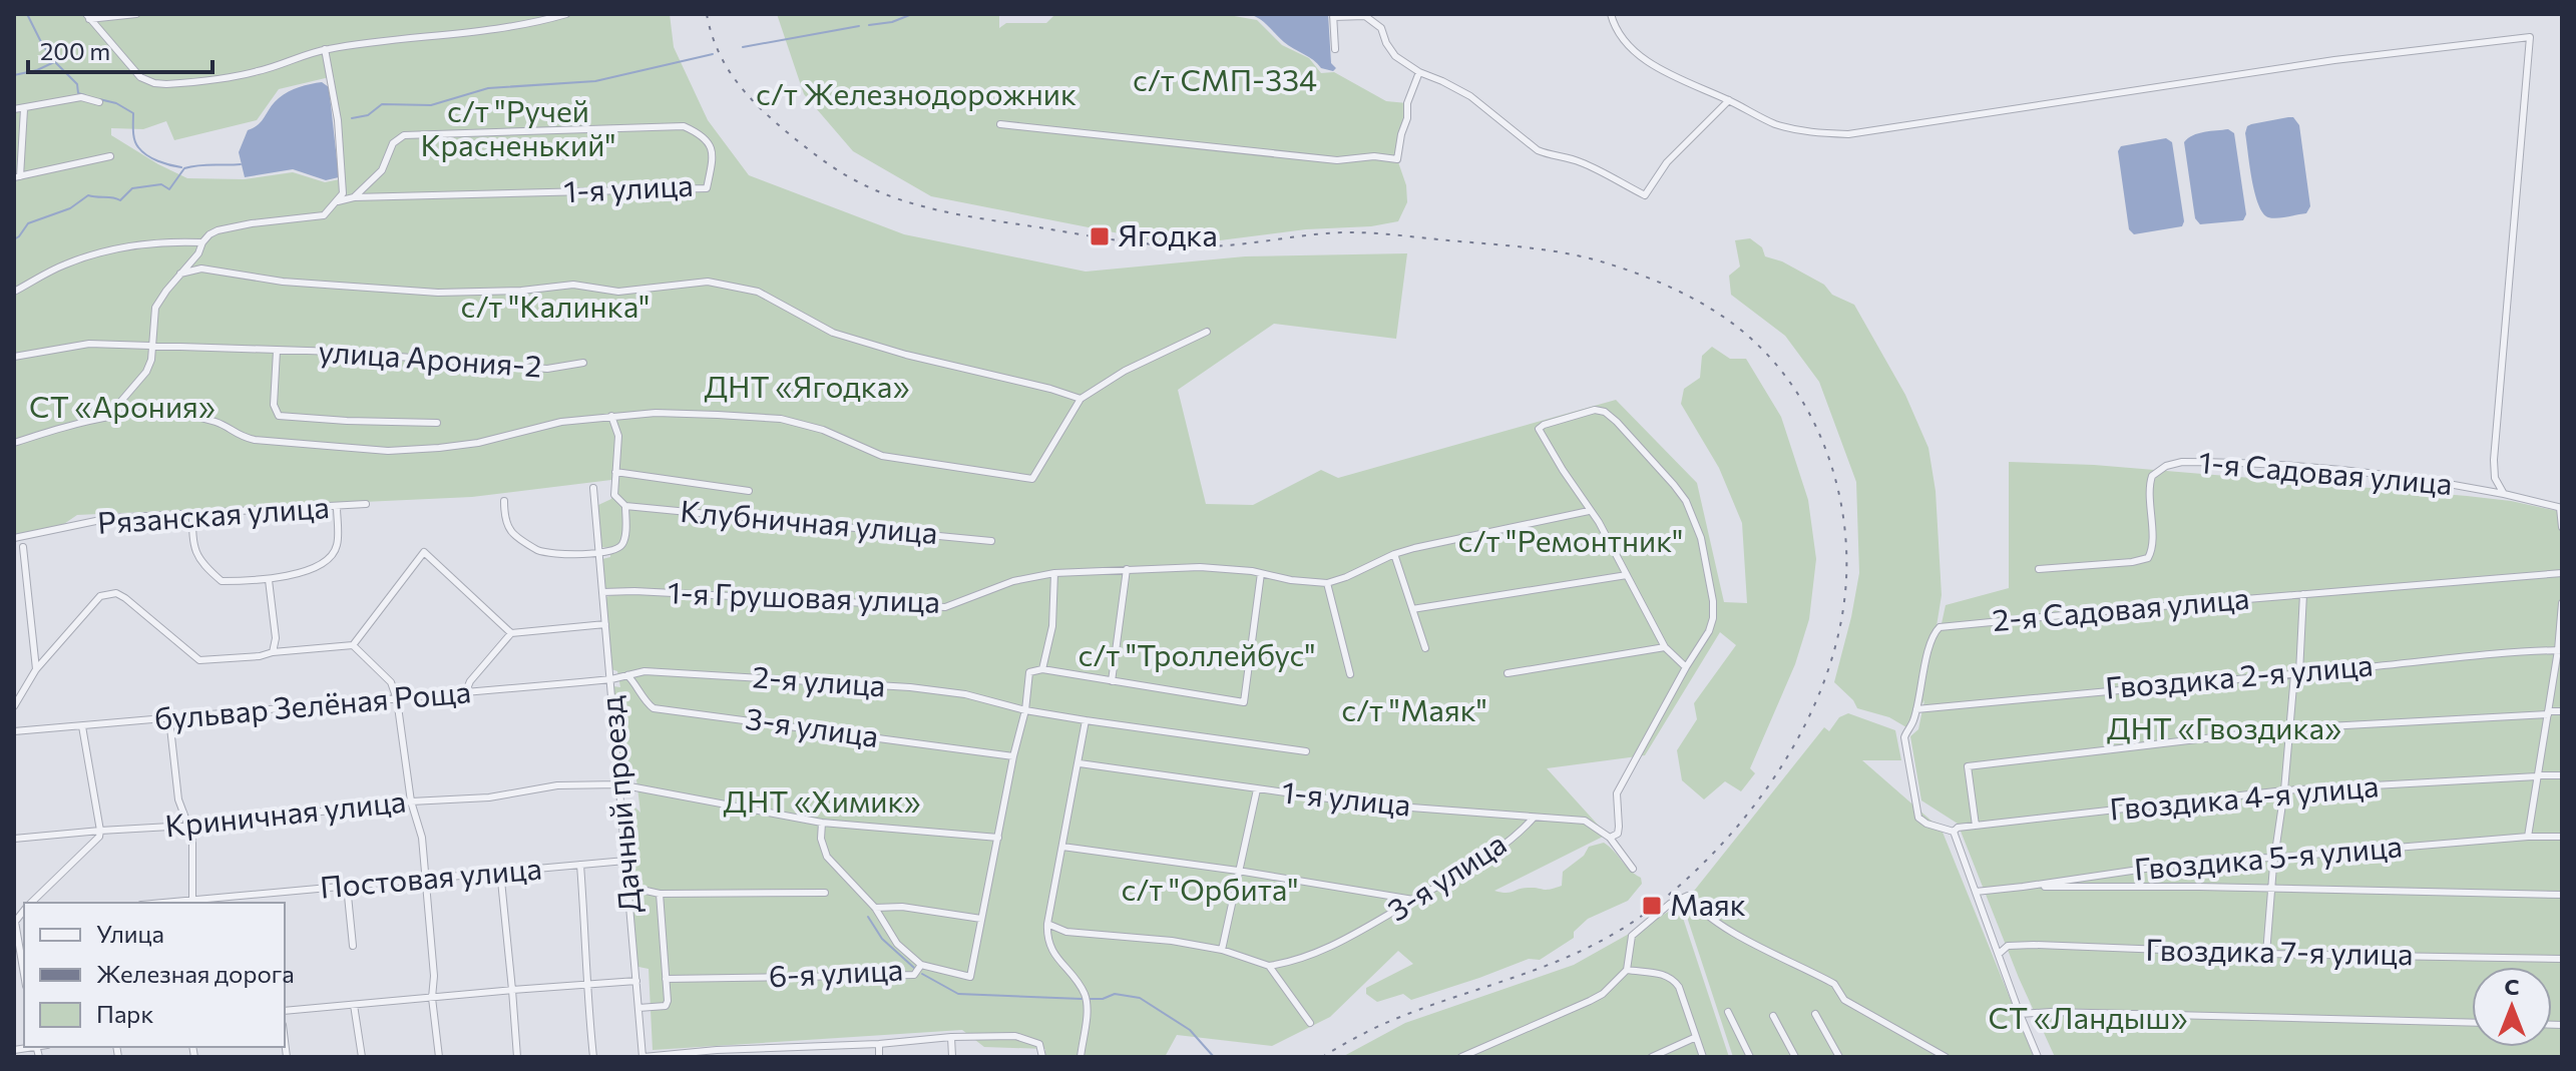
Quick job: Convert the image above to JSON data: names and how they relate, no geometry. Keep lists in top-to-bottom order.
{
  "streets": {
    "street": [
      "1-я улица",
      "улица Арония-2",
      "1-я Садовая улица",
      "Рязанская улица",
      "Клубничная улица",
      "1-я Грушовая улица",
      "2-я Садовая улица",
      "Гвоздика 2-я улица",
      "2-я улица",
      "бульвар Зелёная Роща",
      "3-я улица",
      "Гвоздика 4-я улица",
      "Дачный проезд",
      "Криничная улица",
      "Гвоздика 5-я улица",
      "Постовая улица",
      "Гвоздика 7-я улица",
      "6-я улица"
    ]
  },
  "crossings": [
    ["1-я улица", "3-я улица"],
    ["1-я Грушовая улица", "Дачный проезд"],
    ["2-я Садовая улица", "Гвоздика 2-я улица"],
    ["2-я улица", "бульвар Зелёная Роща"],
    ["2-я улица", "3-я улица"],
    ["2-я улица", "Дачный проезд"],
    ["бульвар Зелёная Роща", "Дачный проезд"],
    ["Дачный проезд", "Криничная улица"],
    ["Дачный проезд", "Постовая улица"],
    ["Криничная улица", "6-я улица"]
  ],
  "parks": [
    "с/т СМП-334",
    "с/т Железнодорожник",
    "с/т \"Ручей Красненький\"",
    "с/т \"Калинка\"",
    "ДНТ «Ягодка»",
    "СТ «Арония»",
    "с/т \"Ремонтник\"",
    "с/т \"Троллейбус\"",
    "с/т \"Маяк\"",
    "ДНТ «Гвоздика»",
    "ДНТ «Химик»",
    "с/т \"Орбита\"",
    "СТ «Ландыш»"
  ],
  "places": {
    "transit": ["Ягодка", "Маяк"]
  },
  "legend": ["Улица", "Железная дорога", "Парк"],
  "scale_bar": "200 m",
  "north": "top"
}
